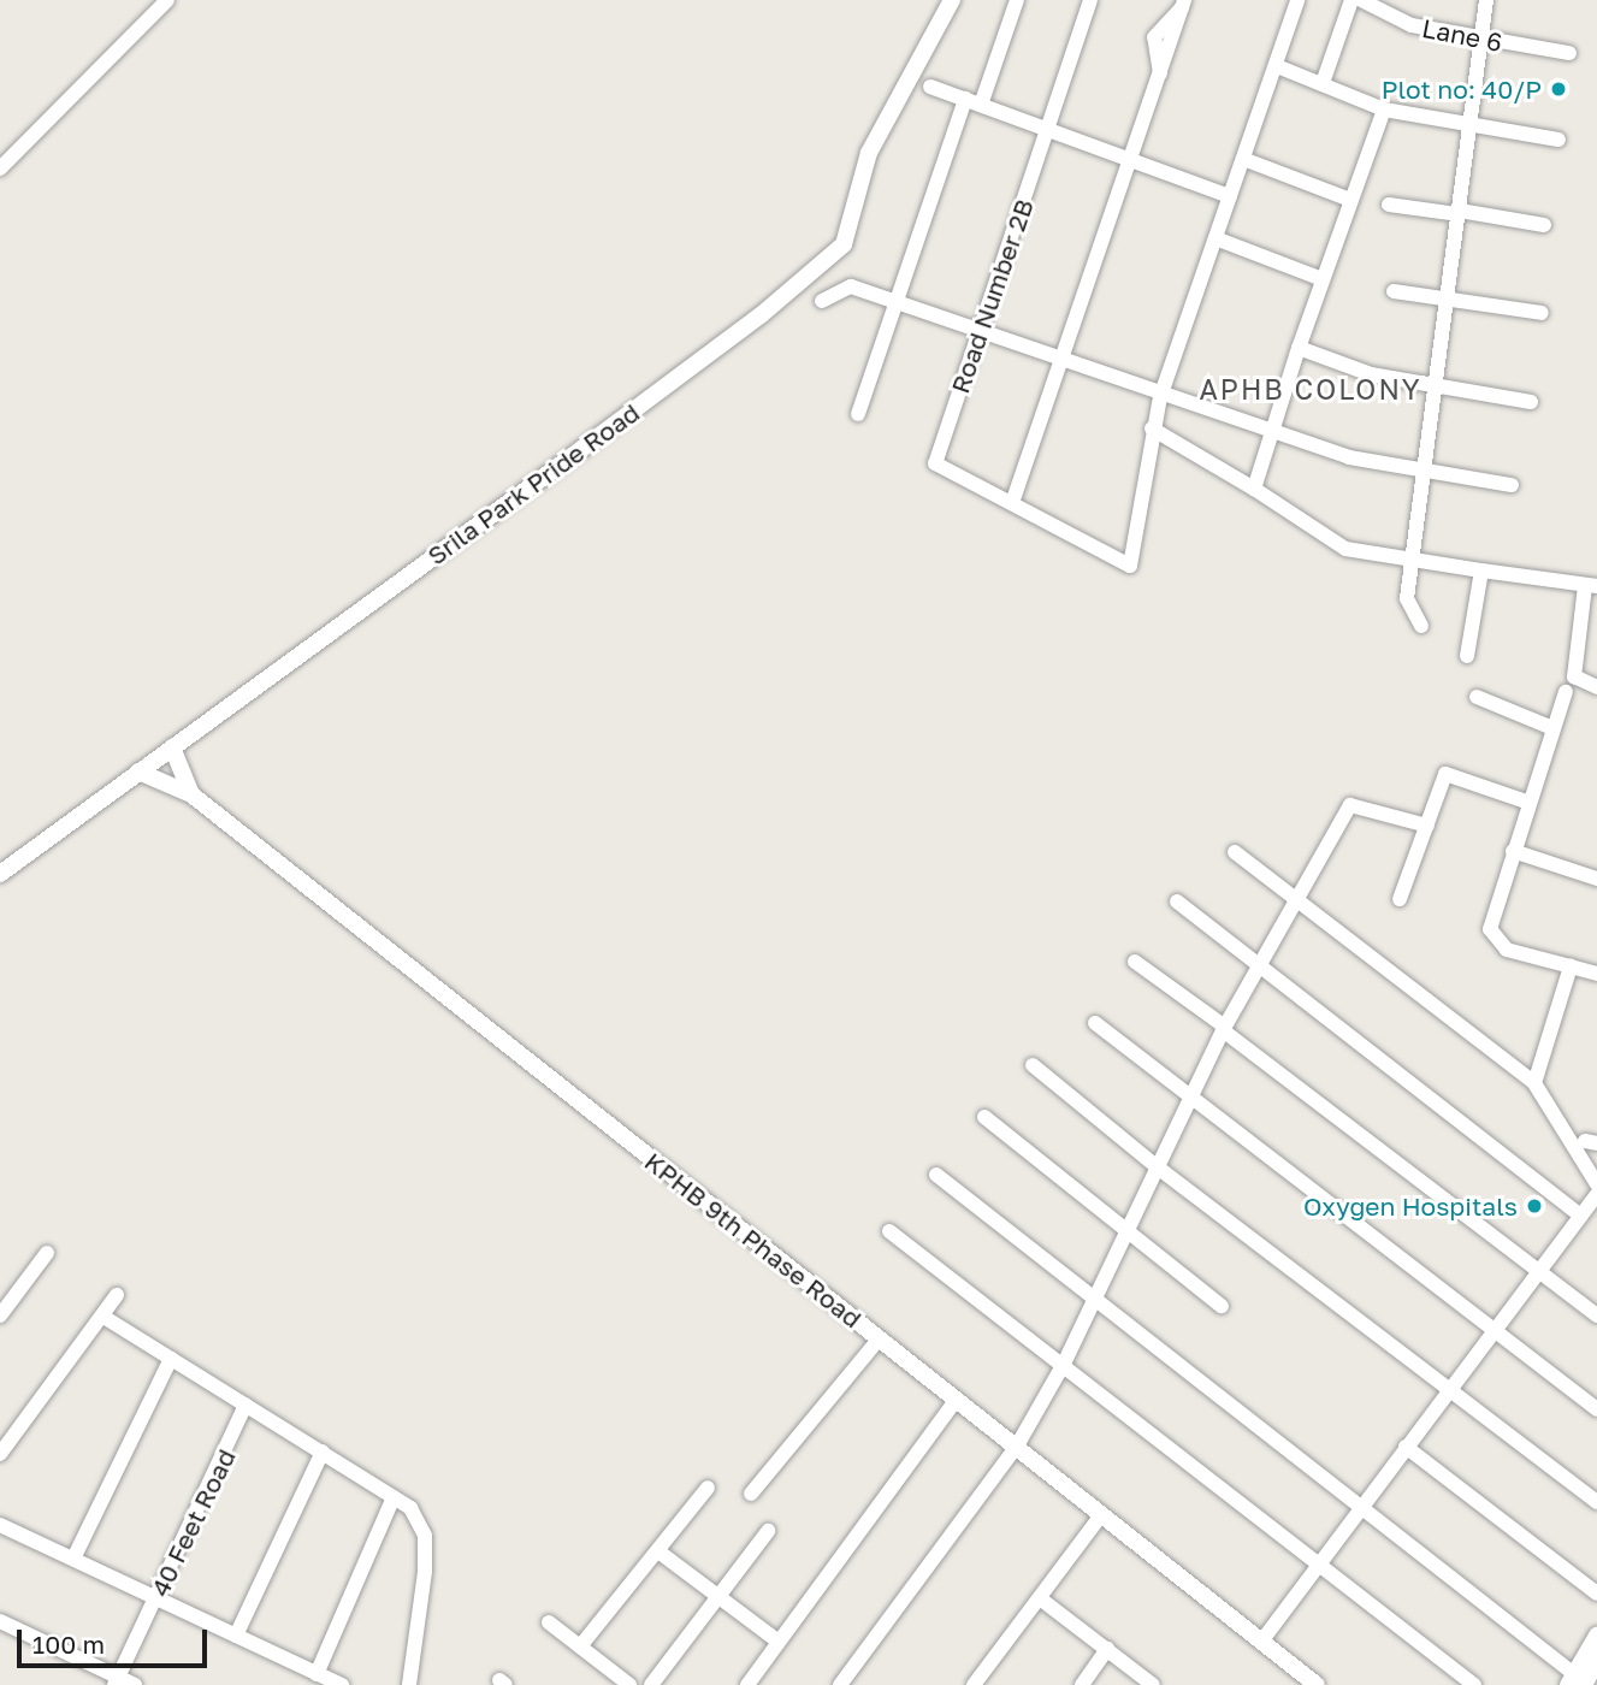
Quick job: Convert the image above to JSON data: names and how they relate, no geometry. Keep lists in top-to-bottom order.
{
  "streets": {
    "street": [
      "Lane 6",
      "Road Number 2B",
      "Srila Park Pride Road",
      "KPHB 9th Phase Road",
      "40 Feet Road"
    ]
  },
  "crossings": [
    ["Srila Park Pride Road", "KPHB 9th Phase Road"]
  ],
  "districts": ["APHB COLONY"],
  "places": ["Plot no: 40/P", "Oxygen Hospitals"],
  "scale_bar": "100 m"
}
